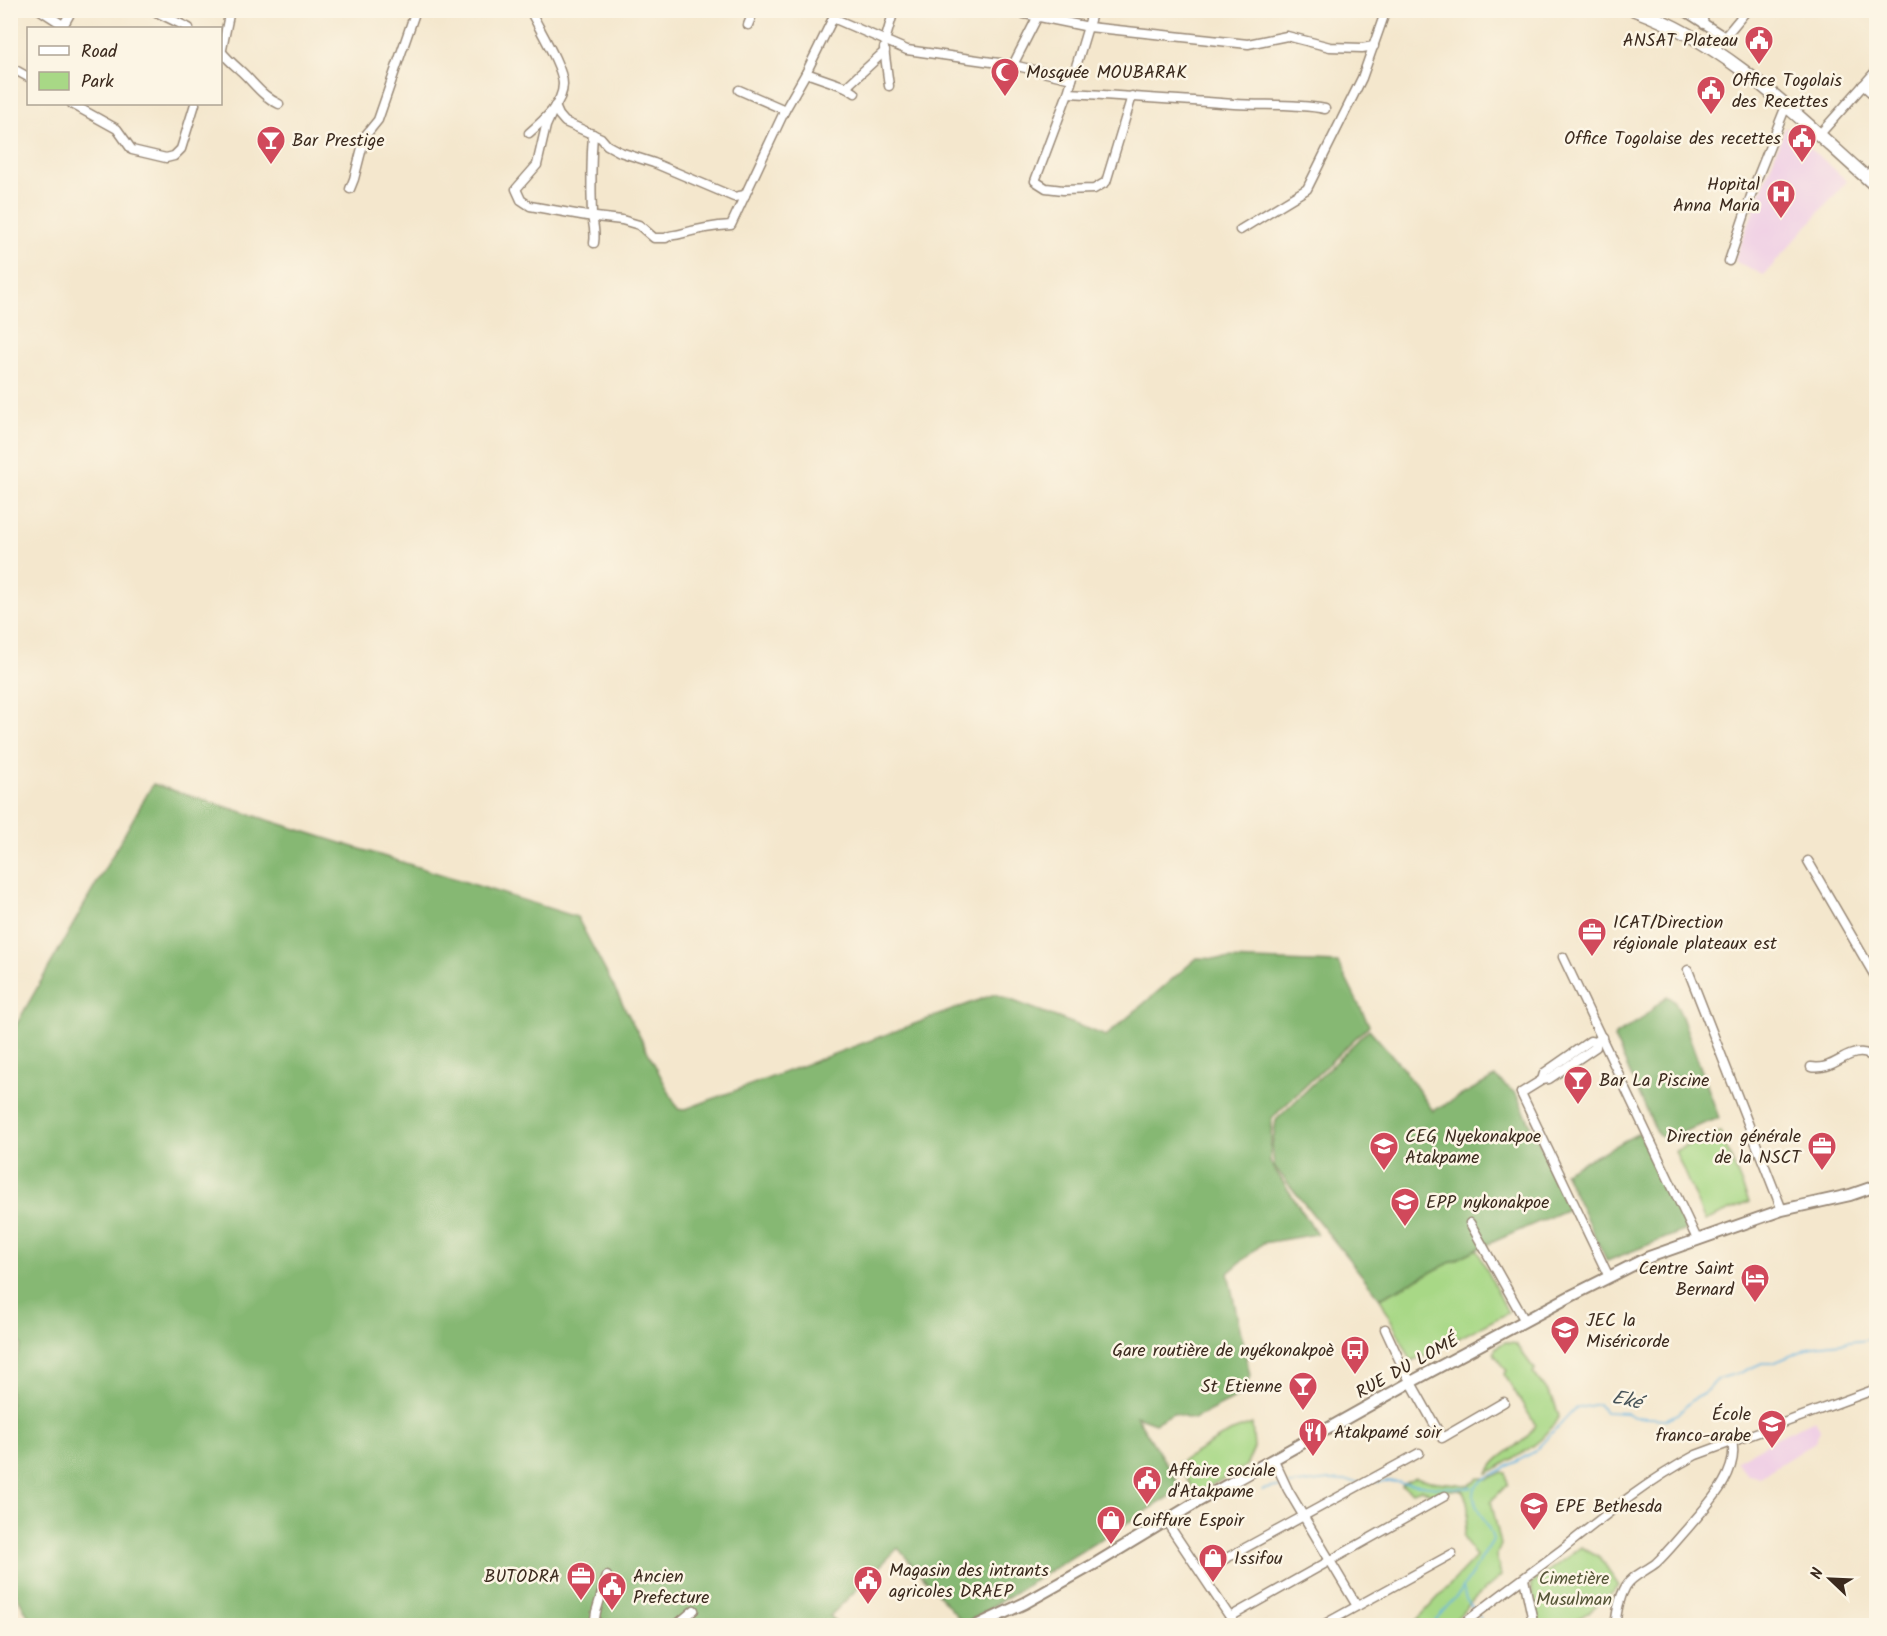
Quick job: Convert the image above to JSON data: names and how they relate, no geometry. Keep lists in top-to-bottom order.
{
  "streets": {
    "main road": ["RUE DU LOMÉ"]
  },
  "water": ["Eké"],
  "parks": ["Cimetière Musulman"],
  "places": {
    "public building": [
      "ANSAT Plateau",
      "Office Togolais des Recettes",
      "Office Togolaise des recettes",
      "Affaire sociale d'Atakpame",
      "Magasin des intrants agricoles DRAEP",
      "Ancien Prefecture"
    ],
    "mosque": ["Mosquée MOUBARAK"],
    "bar": ["Bar Prestige", "Bar La Piscine", "St Etienne"],
    "hospital": ["Hopital Anna Maria"],
    "office": ["ICAT/Direction régionale plateaux est", "Direction générale de la NSCT", "BUTODRA"],
    "school or university": [
      "CEG Nyekonakpoe Atakpame",
      "EPP nykonakpoe",
      "JEC la Miséricorde",
      "École franco-arabe",
      "EPE Bethesda"
    ],
    "hotel": ["Centre Saint Bernard"],
    "bus stop": ["Gare routière de nyékonakpoè"],
    "restaurant": ["Atakpamé soir"],
    "shop": ["Coiffure Espoir", "Issifou"]
  },
  "legend": ["Road", "Park"],
  "north": "top left"
}
